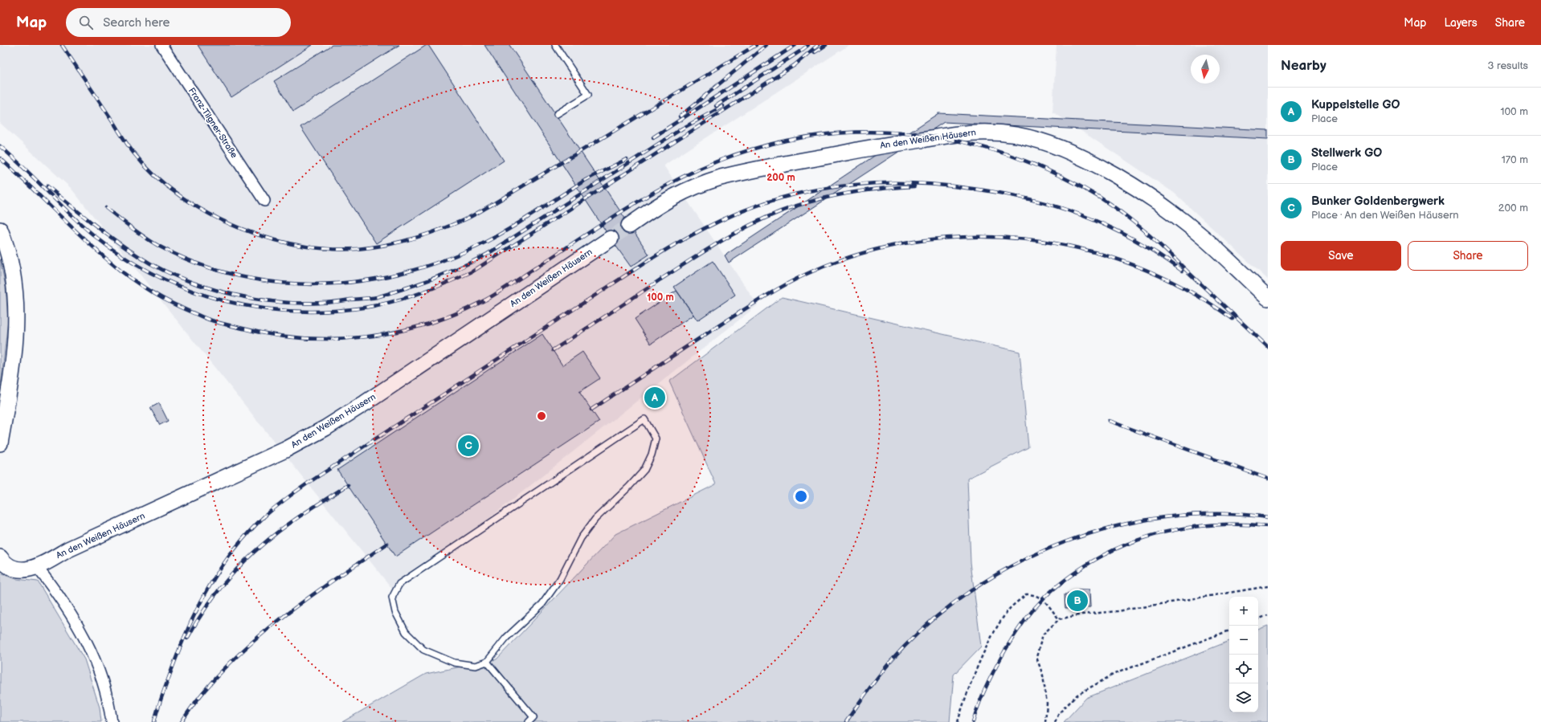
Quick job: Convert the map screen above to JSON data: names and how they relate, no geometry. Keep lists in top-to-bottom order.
{
  "streets": {
    "street": ["Franz-Tilgner-Straße", "An den Weißen Häusern"]
  },
  "north": "bottom",
  "page": {
    "header": "Map",
    "search": "Search here",
    "nav": ["Map", "Layers", "Share"],
    "heading": ["Nearby", "3 results"],
    "list": [
      {
        "mark": "A",
        "name": "Kuppelstelle GO",
        "note": "Place",
        "value": "100 m"
      },
      {
        "mark": "B",
        "name": "Stellwerk GO",
        "note": "Place",
        "value": "170 m"
      },
      {
        "mark": "C",
        "name": "Bunker Goldenbergwerk",
        "note": "Place · An den Weißen Häusern",
        "value": "200 m"
      }
    ],
    "buttons": ["Save", "Share"],
    "pins": ["A", "C", "B"],
    "map_buttons": ["+", "−"]
  },
  "rings": ["200 m", "100 m"]
}
